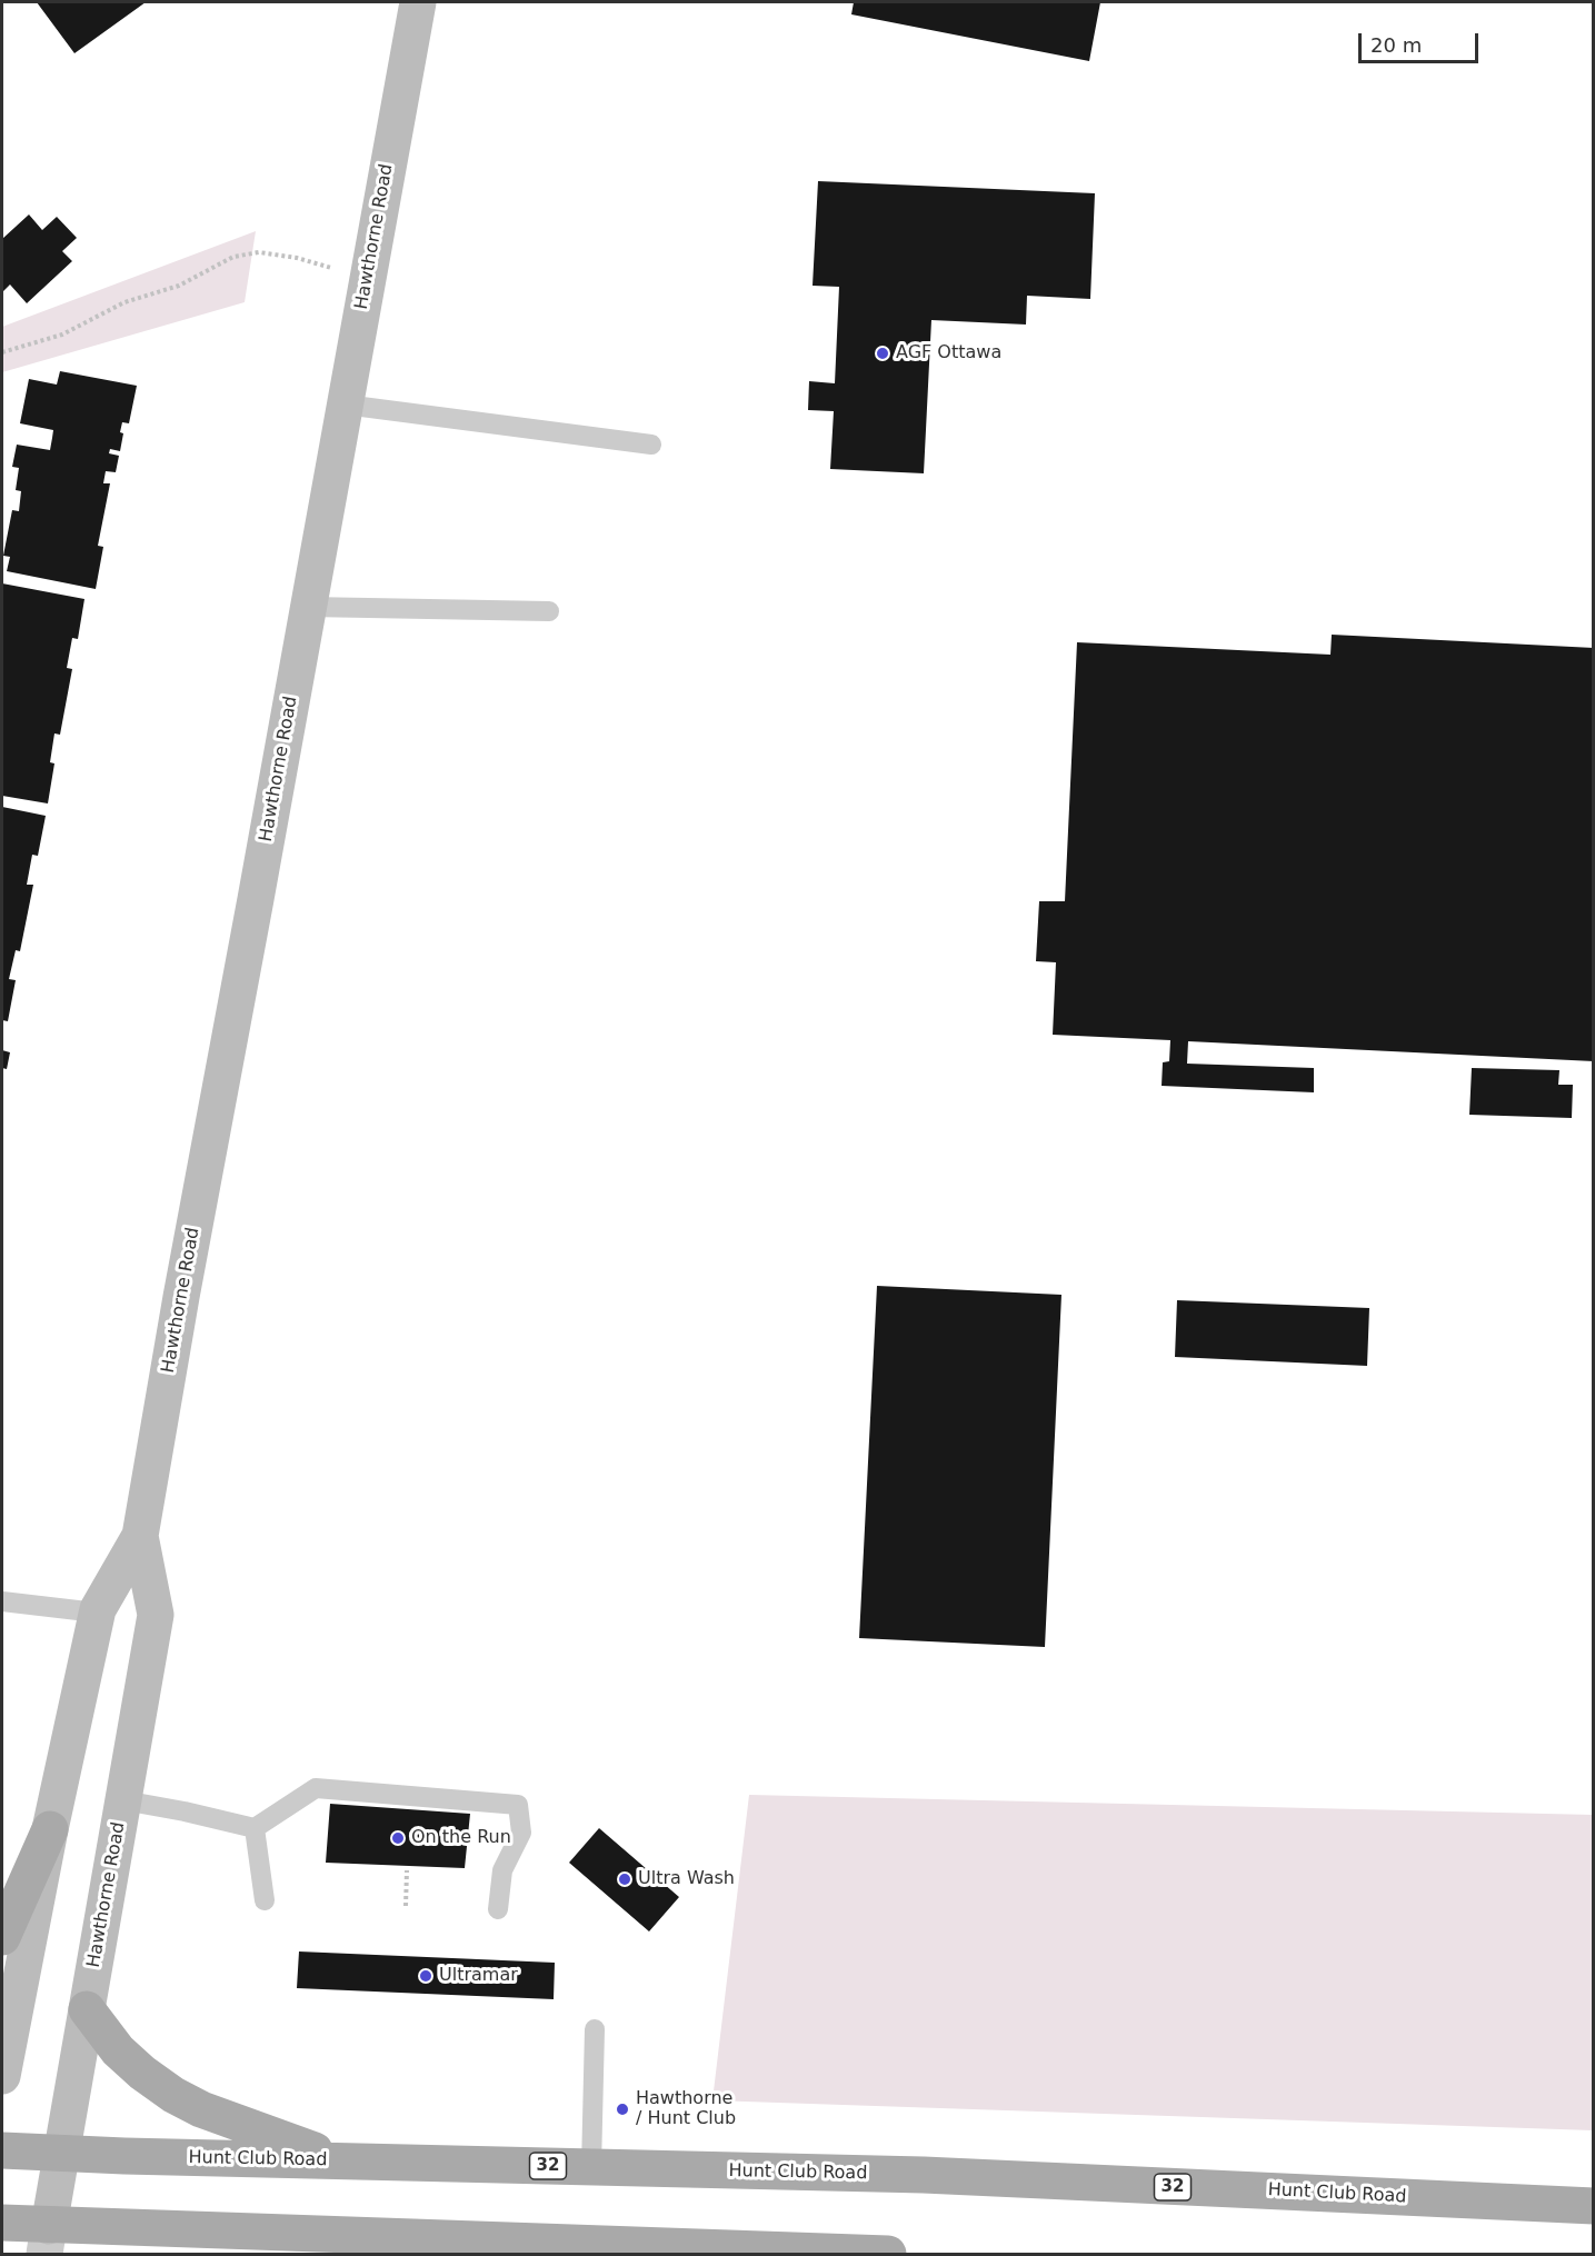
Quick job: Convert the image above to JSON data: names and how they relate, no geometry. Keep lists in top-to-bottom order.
{
  "streets": {
    "main road": ["Hawthorne Road", "Hunt Club Road", "32"]
  },
  "crossings": [
    ["Hawthorne Road", "Hunt Club Road"]
  ],
  "places": [
    "AGF Ottawa",
    "On the Run",
    "Ultra Wash",
    "Ultramar",
    "Hawthorne / Hunt Club"
  ],
  "scale_bar": "20 m"
}
